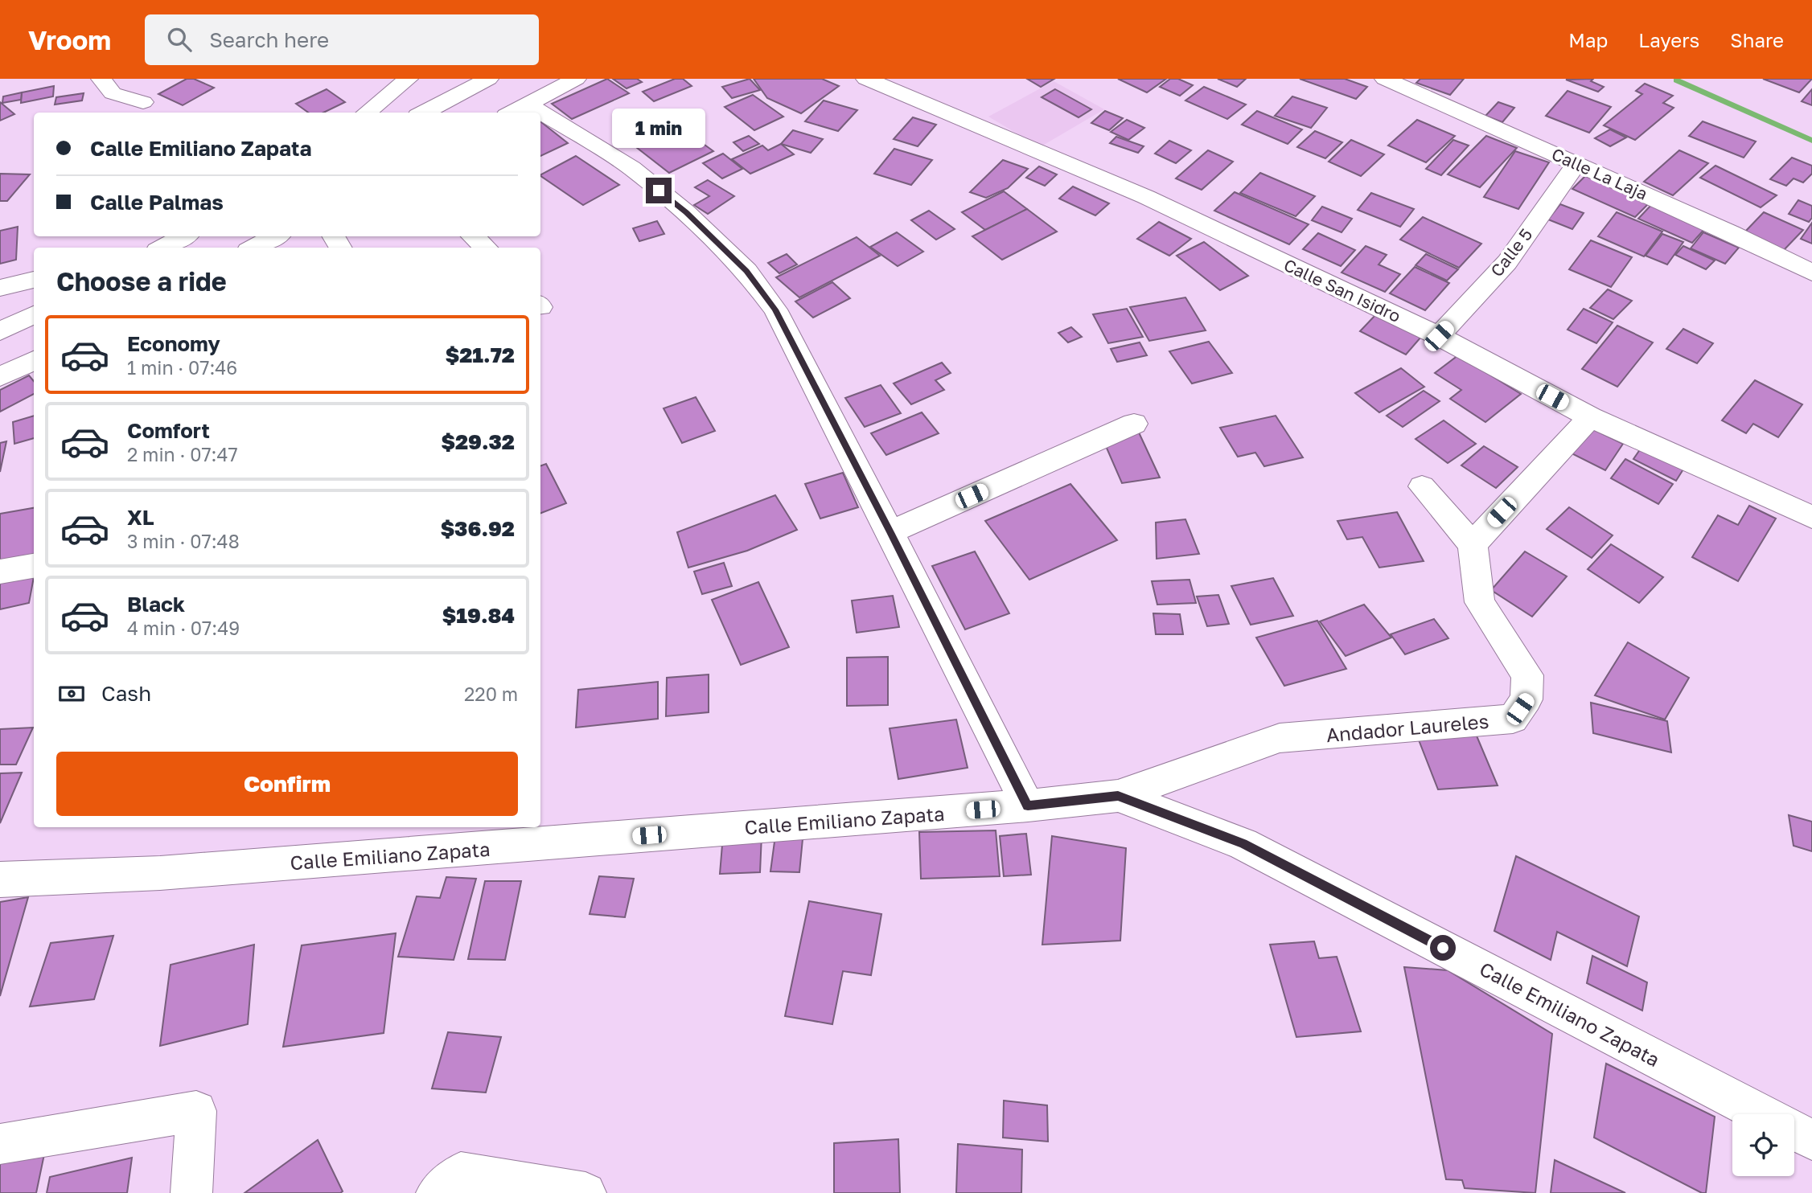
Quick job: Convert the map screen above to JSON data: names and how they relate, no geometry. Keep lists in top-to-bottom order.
{
  "streets": {
    "street": [
      "Calle La Laja",
      "Calle 5",
      "Calle San Isidro",
      "Andador Laureles",
      "Calle Emiliano Zapata"
    ]
  },
  "crossings": [
    ["Calle La Laja", "Calle 5"],
    ["Calle 5", "Calle San Isidro"],
    ["Andador Laureles", "Calle Emiliano Zapata"]
  ],
  "page": {
    "header": "Vroom",
    "search": "Search here",
    "nav": ["Map", "Layers", "Share"],
    "bubble": "1 min",
    "banner": ["Calle Emiliano Zapata", "Calle Palmas"],
    "heading": "Choose a ride",
    "list": [
      {
        "name": "Economy",
        "note": "1 min · 07:46",
        "value": "$21.72"
      },
      {
        "name": "Comfort",
        "note": "2 min · 07:47",
        "value": "$29.32"
      },
      {
        "name": "XL",
        "note": "3 min · 07:48",
        "value": "$36.92"
      },
      {
        "name": "Black",
        "note": "4 min · 07:49",
        "value": "$19.84"
      }
    ],
    "pay": ["Cash", "220 m"],
    "buttons": "Confirm"
  }
}
